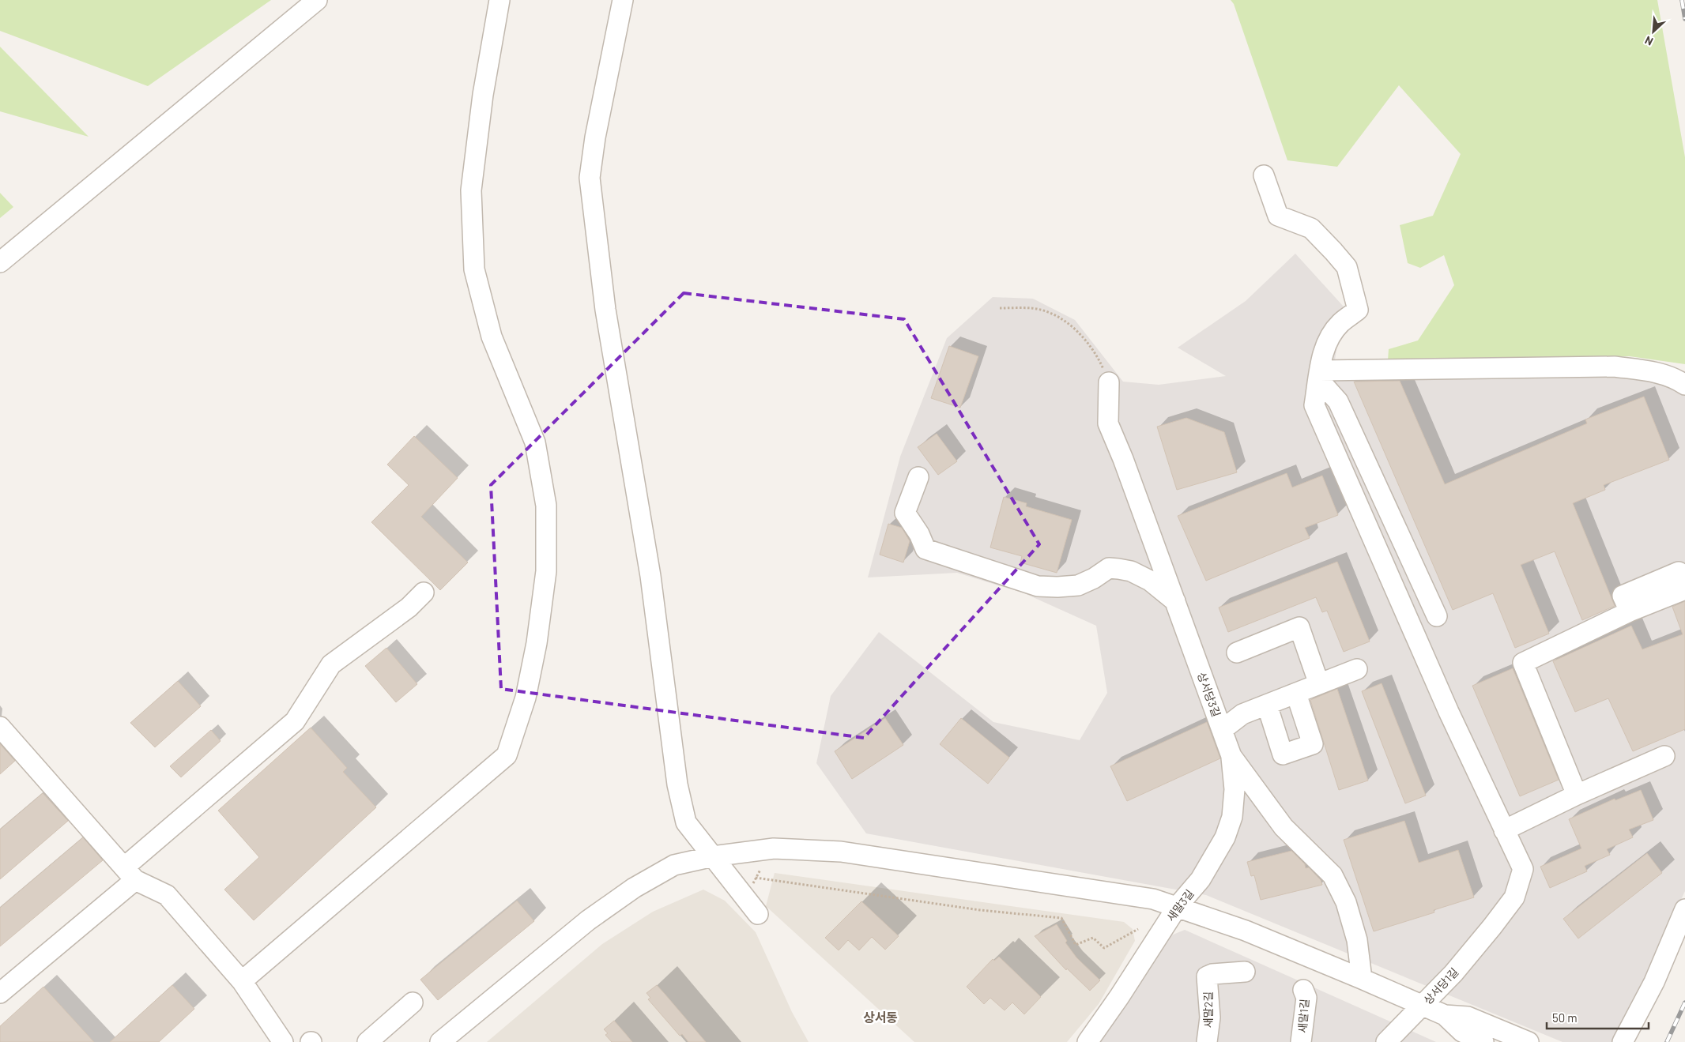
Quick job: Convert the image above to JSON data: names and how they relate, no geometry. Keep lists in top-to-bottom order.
{
  "streets": {
    "street": [
      "상서당3길",
      "새말3길",
      "상서당1길",
      "새말2길",
      "새말1길"
    ]
  },
  "crossings": [
    ["상서당3길", "새말3길"]
  ],
  "districts": ["상서동"],
  "scale_bar": "50 m",
  "north": "bottom left"
}
